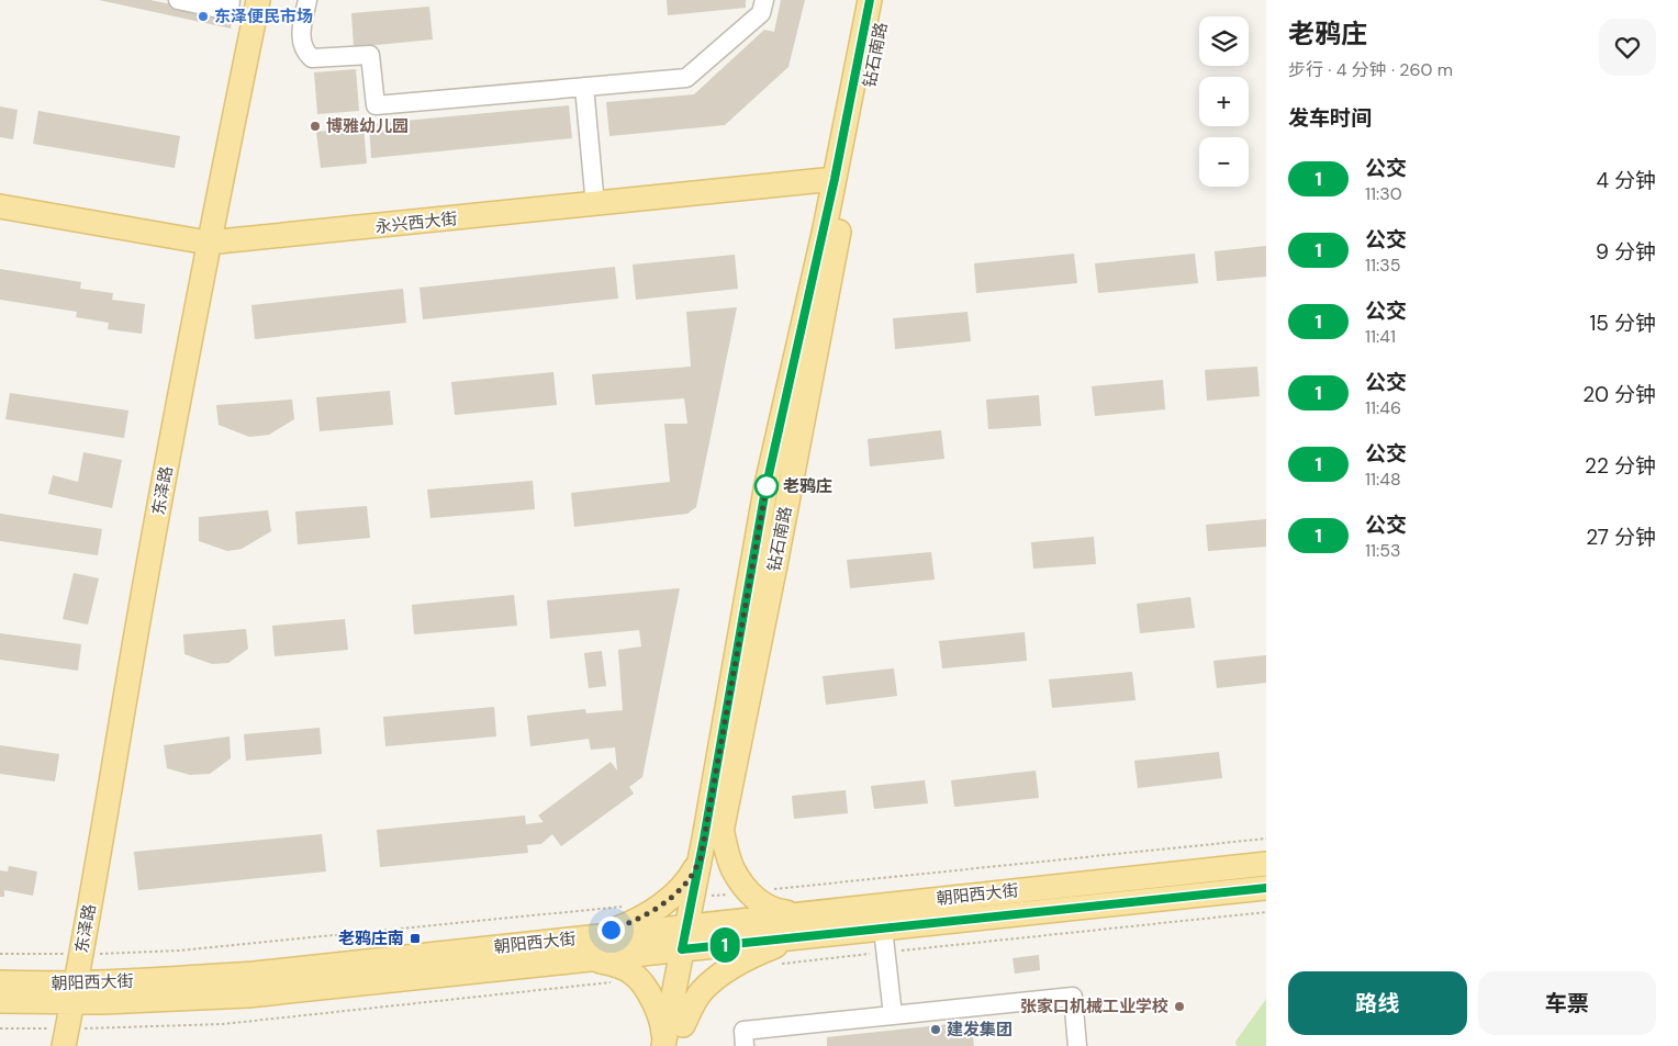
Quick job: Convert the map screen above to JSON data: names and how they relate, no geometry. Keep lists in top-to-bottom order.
{
  "streets": {
    "main road": [
      "钻石南路",
      "永兴西大街",
      "东泽路",
      "朝阳西大街"
    ]
  },
  "crossings": [
    ["钻石南路", "永兴西大街"],
    ["钻石南路", "朝阳西大街"],
    ["永兴西大街", "东泽路"],
    ["东泽路", "朝阳西大街"]
  ],
  "places": {
    "other": [
      "东泽便民市场",
      "博雅幼儿园",
      "老鸦庄",
      "张家口机械工业学校",
      "建发集团"
    ],
    "transit": ["老鸦庄南"]
  },
  "lines": ["bus line 1"],
  "page": {
    "on_map": "1",
    "heading": [
      ["老鸦庄", "步行 · 4 分钟 · 260 m"],
      "发车时间"
    ],
    "map_buttons": ["+", "−"],
    "list": [
      {
        "mark": "1",
        "name": "公交",
        "note": "11:30",
        "value": "4 分钟"
      },
      {
        "mark": "1",
        "name": "公交",
        "note": "11:35",
        "value": "9 分钟"
      },
      {
        "mark": "1",
        "name": "公交",
        "note": "11:41",
        "value": "15 分钟"
      },
      {
        "mark": "1",
        "name": "公交",
        "note": "11:46",
        "value": "20 分钟"
      },
      {
        "mark": "1",
        "name": "公交",
        "note": "11:48",
        "value": "22 分钟"
      },
      {
        "mark": "1",
        "name": "公交",
        "note": "11:53",
        "value": "27 分钟"
      }
    ],
    "buttons": ["路线", "车票"]
  }
}
